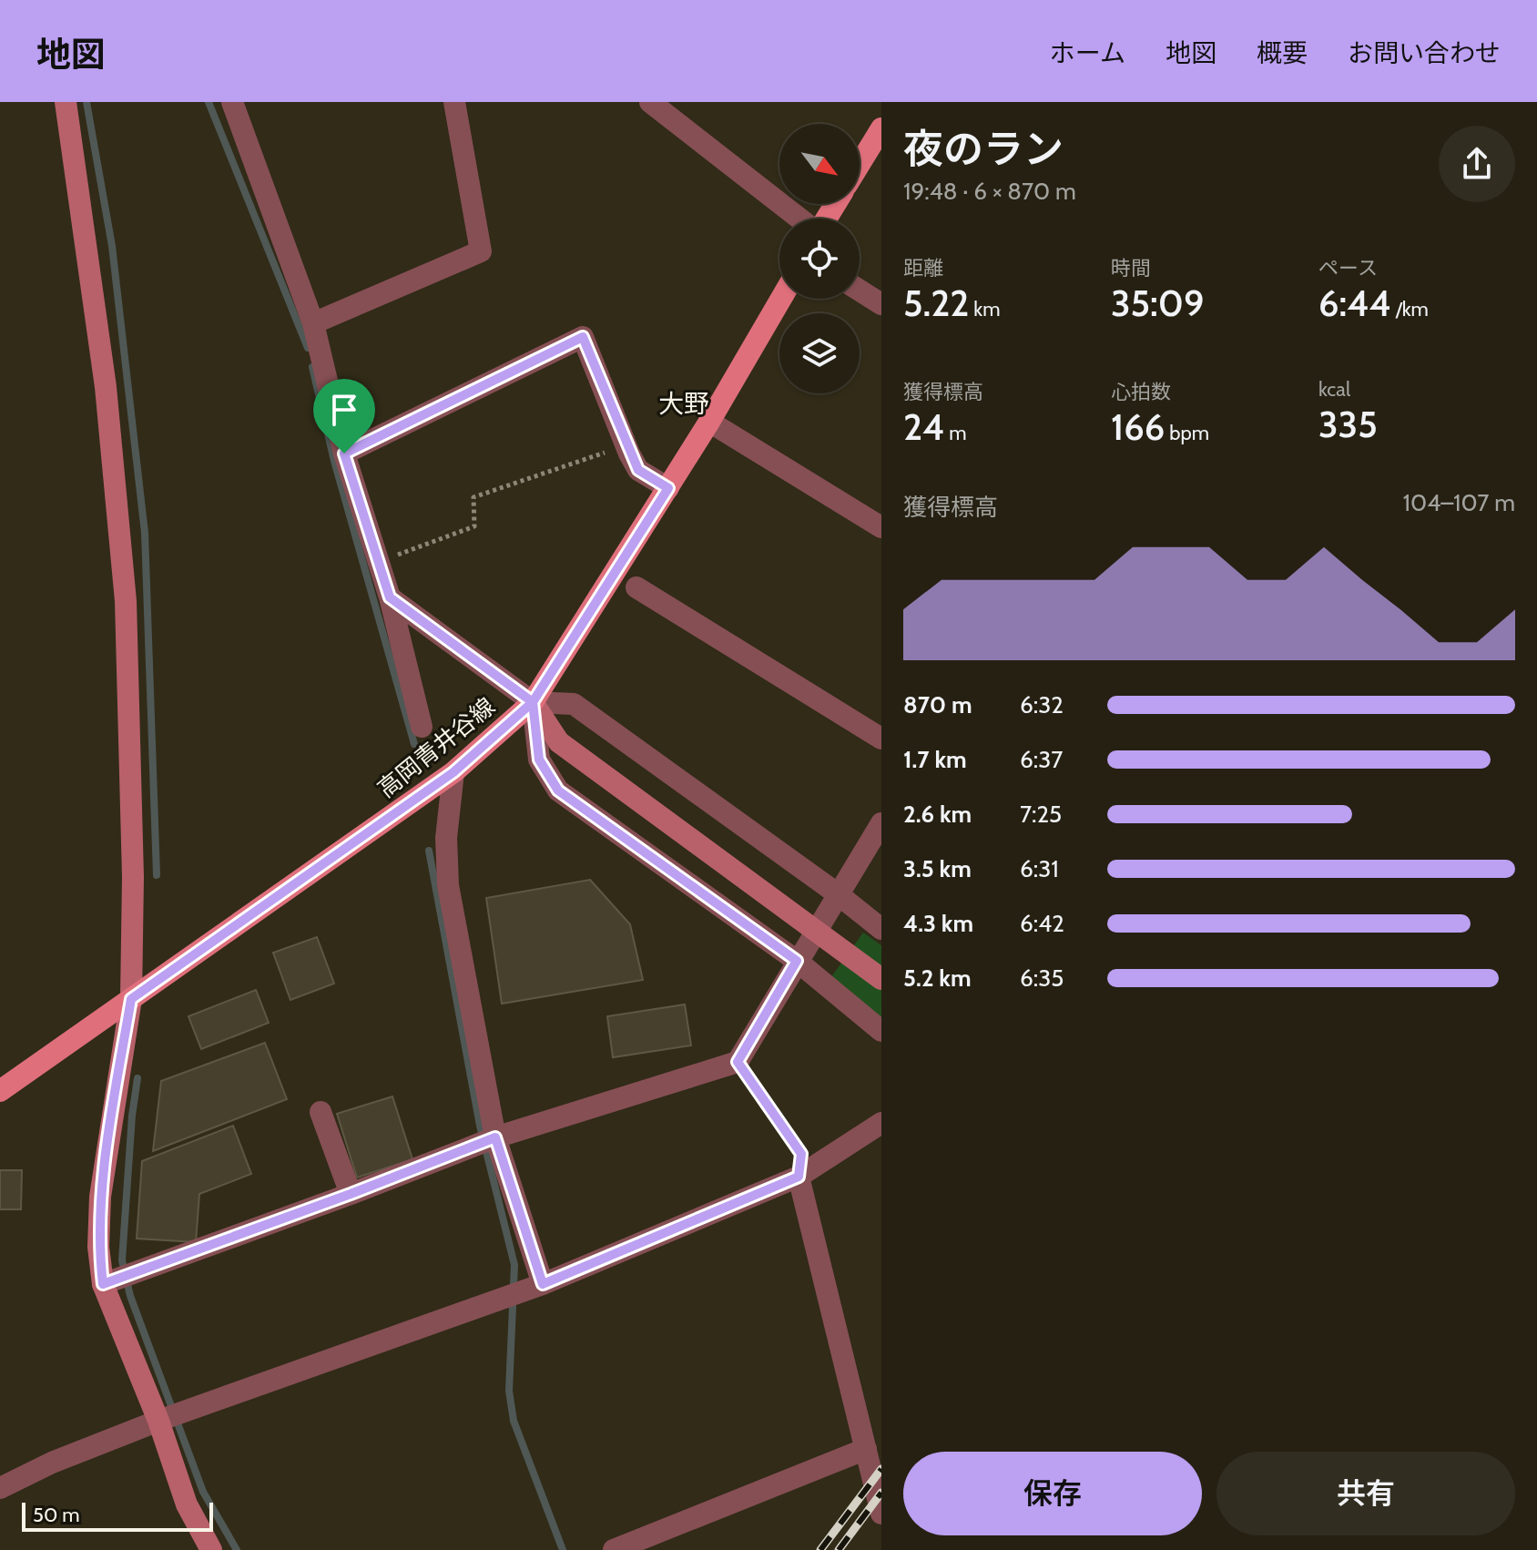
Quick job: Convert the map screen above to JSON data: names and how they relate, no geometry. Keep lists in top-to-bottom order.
{
  "streets": {
    "main road": ["高岡青井谷線"]
  },
  "districts": ["大野"],
  "scale_bar": "50 m",
  "north": "bottom right",
  "page": {
    "header": "地図",
    "nav": [
      "ホーム",
      "地図",
      "概要",
      "お問い合わせ"
    ],
    "heading": ["夜のラン", "19:48 · 6 × 870 m"],
    "stats": [
      ["距離", "5.22 km"],
      ["時間", "35:09"],
      ["ペース", "6:44 /km"],
      ["獲得標高", "24 m"],
      ["心拍数", "166 bpm"],
      ["kcal", "335"]
    ],
    "chart": ["獲得標高", "104–107 m"],
    "list": [
      {
        "name": "870 m",
        "note": "6:32"
      },
      {
        "name": "1.7 km",
        "note": "6:37"
      },
      {
        "name": "2.6 km",
        "note": "7:25"
      },
      {
        "name": "3.5 km",
        "note": "6:31"
      },
      {
        "name": "4.3 km",
        "note": "6:42"
      },
      {
        "name": "5.2 km",
        "note": "6:35"
      }
    ],
    "buttons": ["保存", "共有"],
    "scale": "50 m"
  }
}
